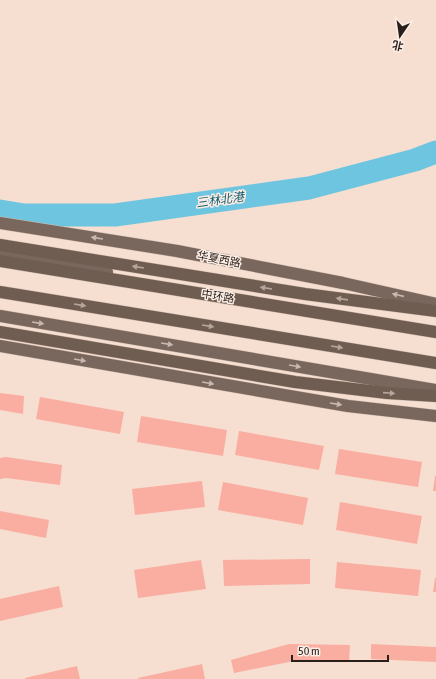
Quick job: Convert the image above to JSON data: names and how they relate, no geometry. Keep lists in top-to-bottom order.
{
  "streets": {
    "highway": ["中环路"],
    "main road": ["华夏西路"]
  },
  "water": ["三林北港"],
  "scale_bar": "50 m",
  "north": "bottom"
}
